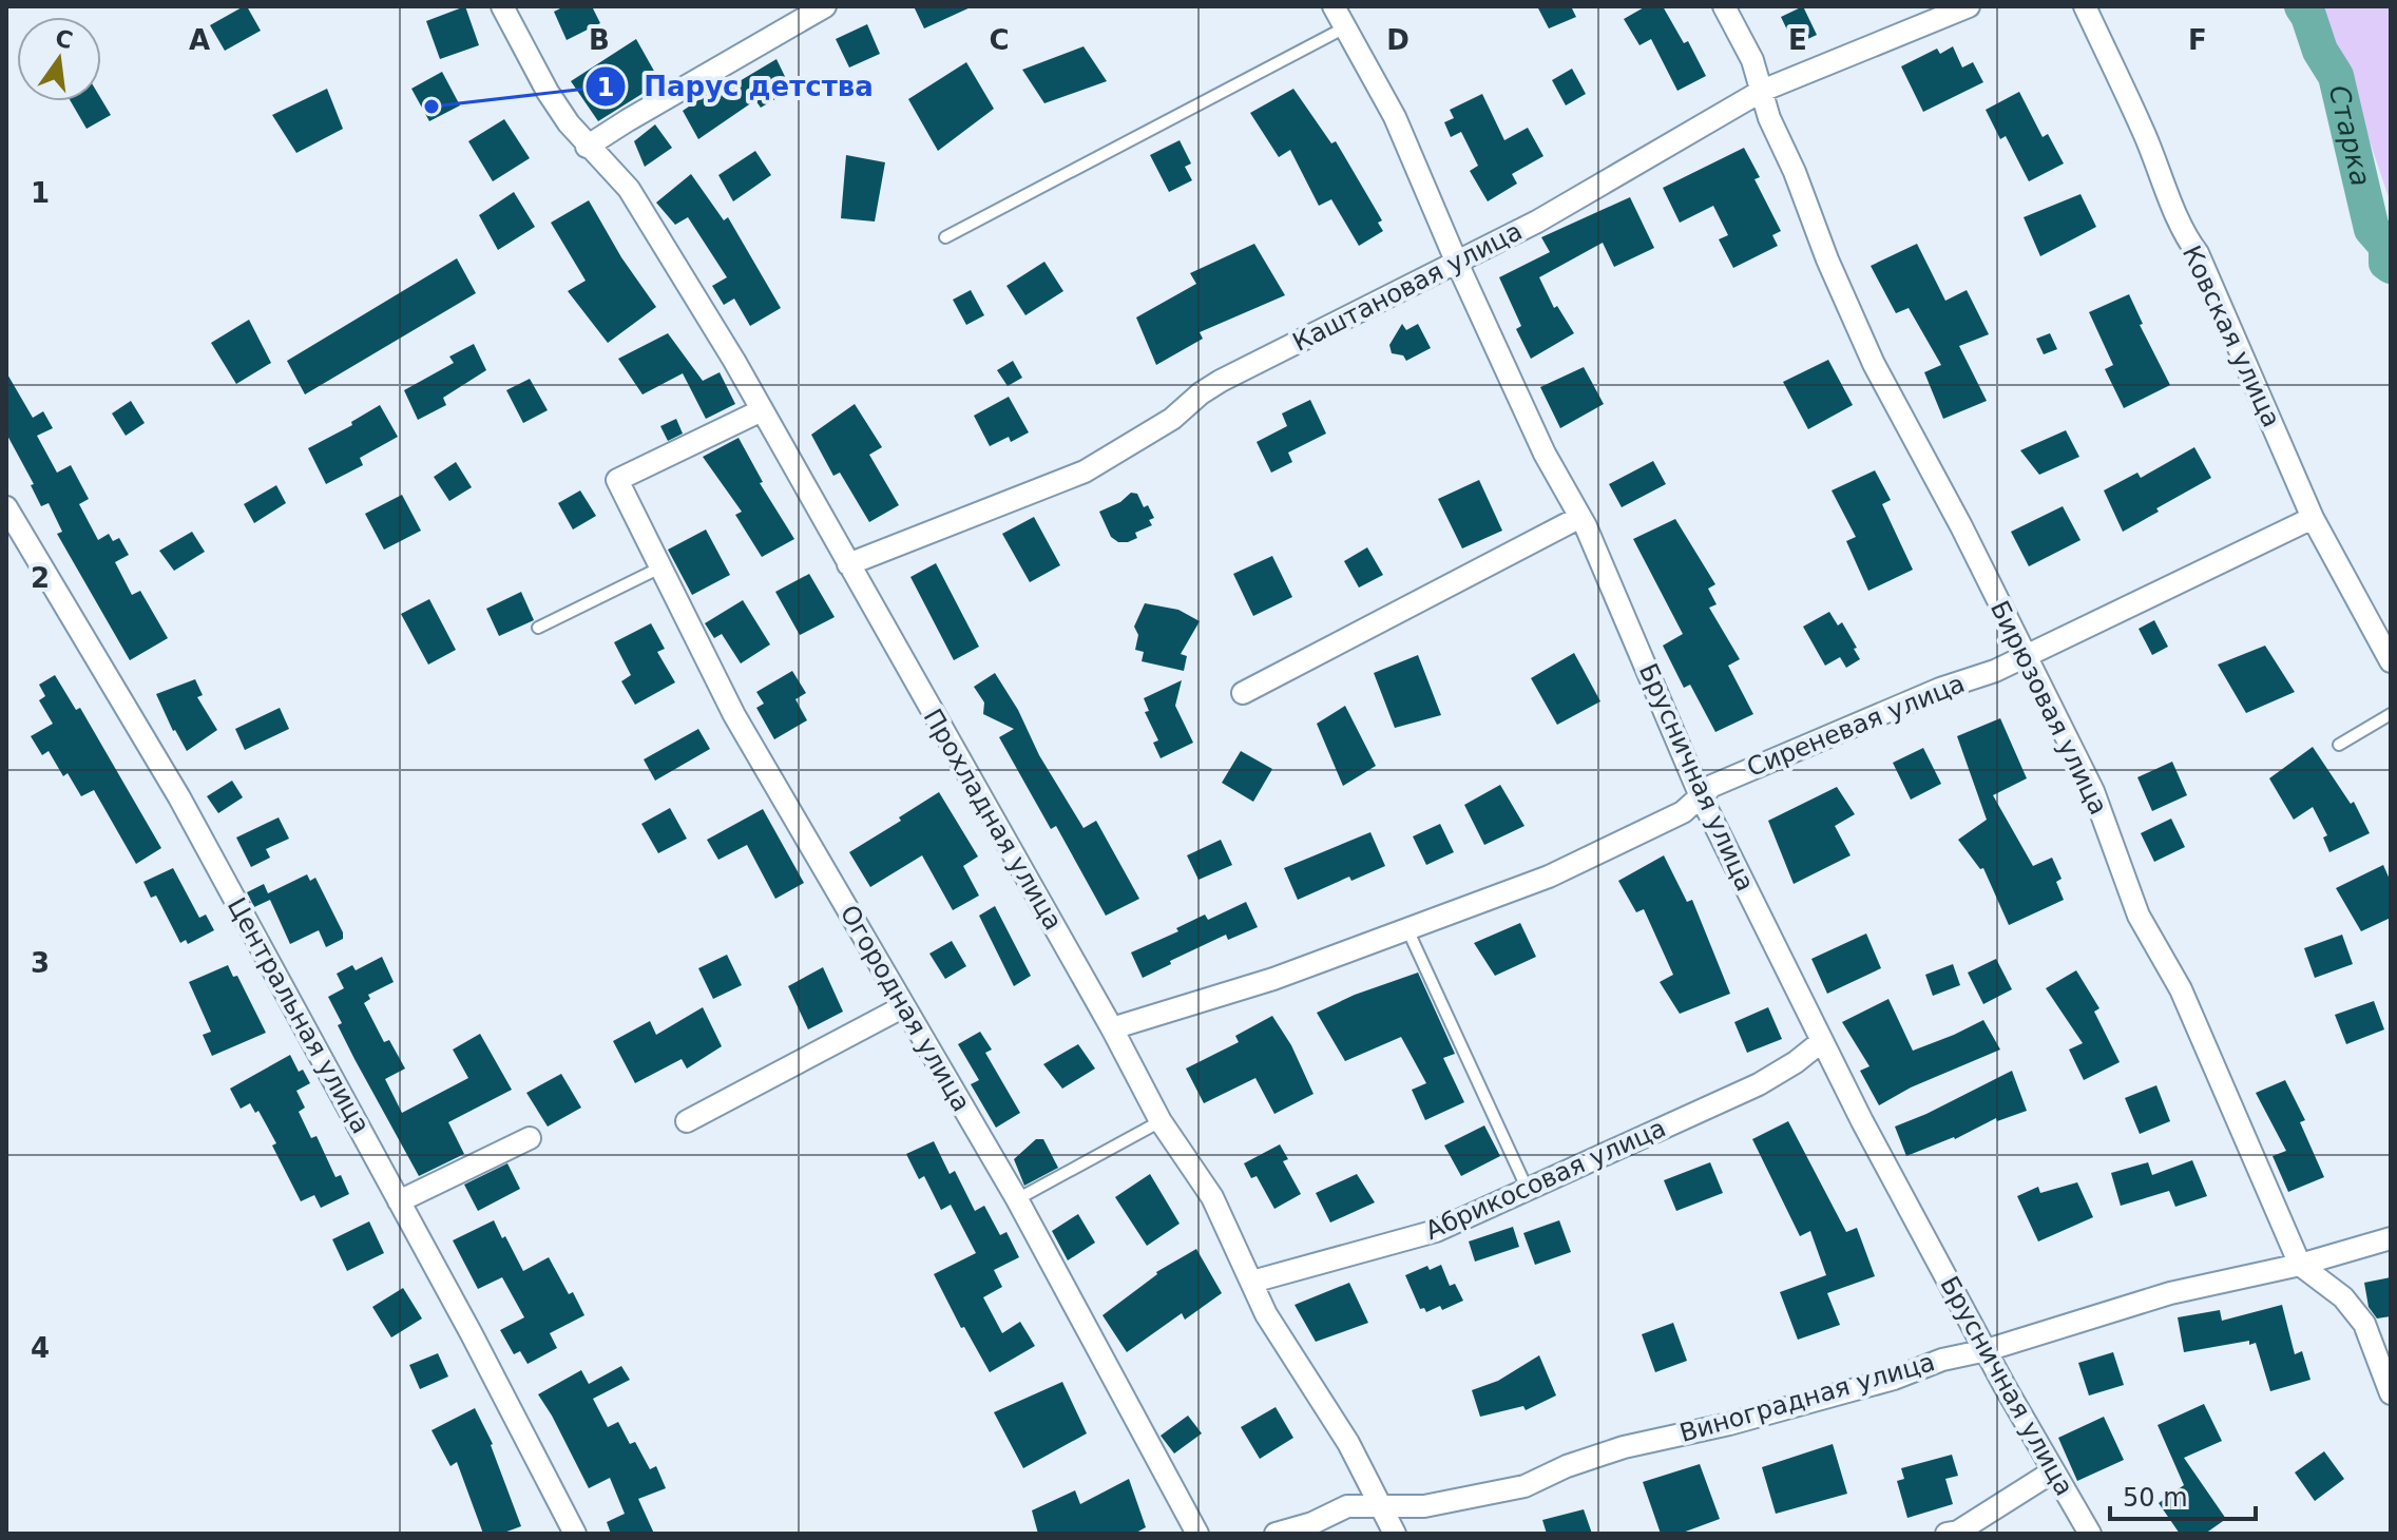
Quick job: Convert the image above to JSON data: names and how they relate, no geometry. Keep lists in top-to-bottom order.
{
  "streets": {
    "street": [
      "Каштановая улица",
      "Ковская улица",
      "Бирюзовая улица",
      "Сиреневая улица",
      "Брусничная улица",
      "Прохладная улица",
      "Огородная улица",
      "Центральная улица",
      "Абрикосовая улица",
      "Виноградная улица"
    ]
  },
  "crossings": [
    ["Каштановая улица", "Бирюзовая улица"],
    ["Каштановая улица", "Брусничная улица"],
    ["Каштановая улица", "Прохладная улица"],
    ["Ковская улица", "Сиреневая улица"],
    ["Бирюзовая улица", "Сиреневая улица"],
    ["Бирюзовая улица", "Виноградная улица"],
    ["Сиреневая улица", "Брусничная улица"],
    ["Сиреневая улица", "Прохладная улица"],
    ["Брусничная улица", "Абрикосовая улица"],
    ["Брусничная улица", "Виноградная улица"],
    ["Прохладная улица", "Огородная улица"],
    ["Прохладная улица", "Абрикосовая улица"],
    ["Прохладная улица", "Виноградная улица"]
  ],
  "water": ["Старка"],
  "places": ["Парус детства"],
  "scale_bar": "50 m",
  "north": "top",
  "grid": {
    "columns": [
      "A",
      "B",
      "C",
      "D",
      "E",
      "F"
    ],
    "rows": [
      "1",
      "2",
      "3",
      "4"
    ]
  }
}
